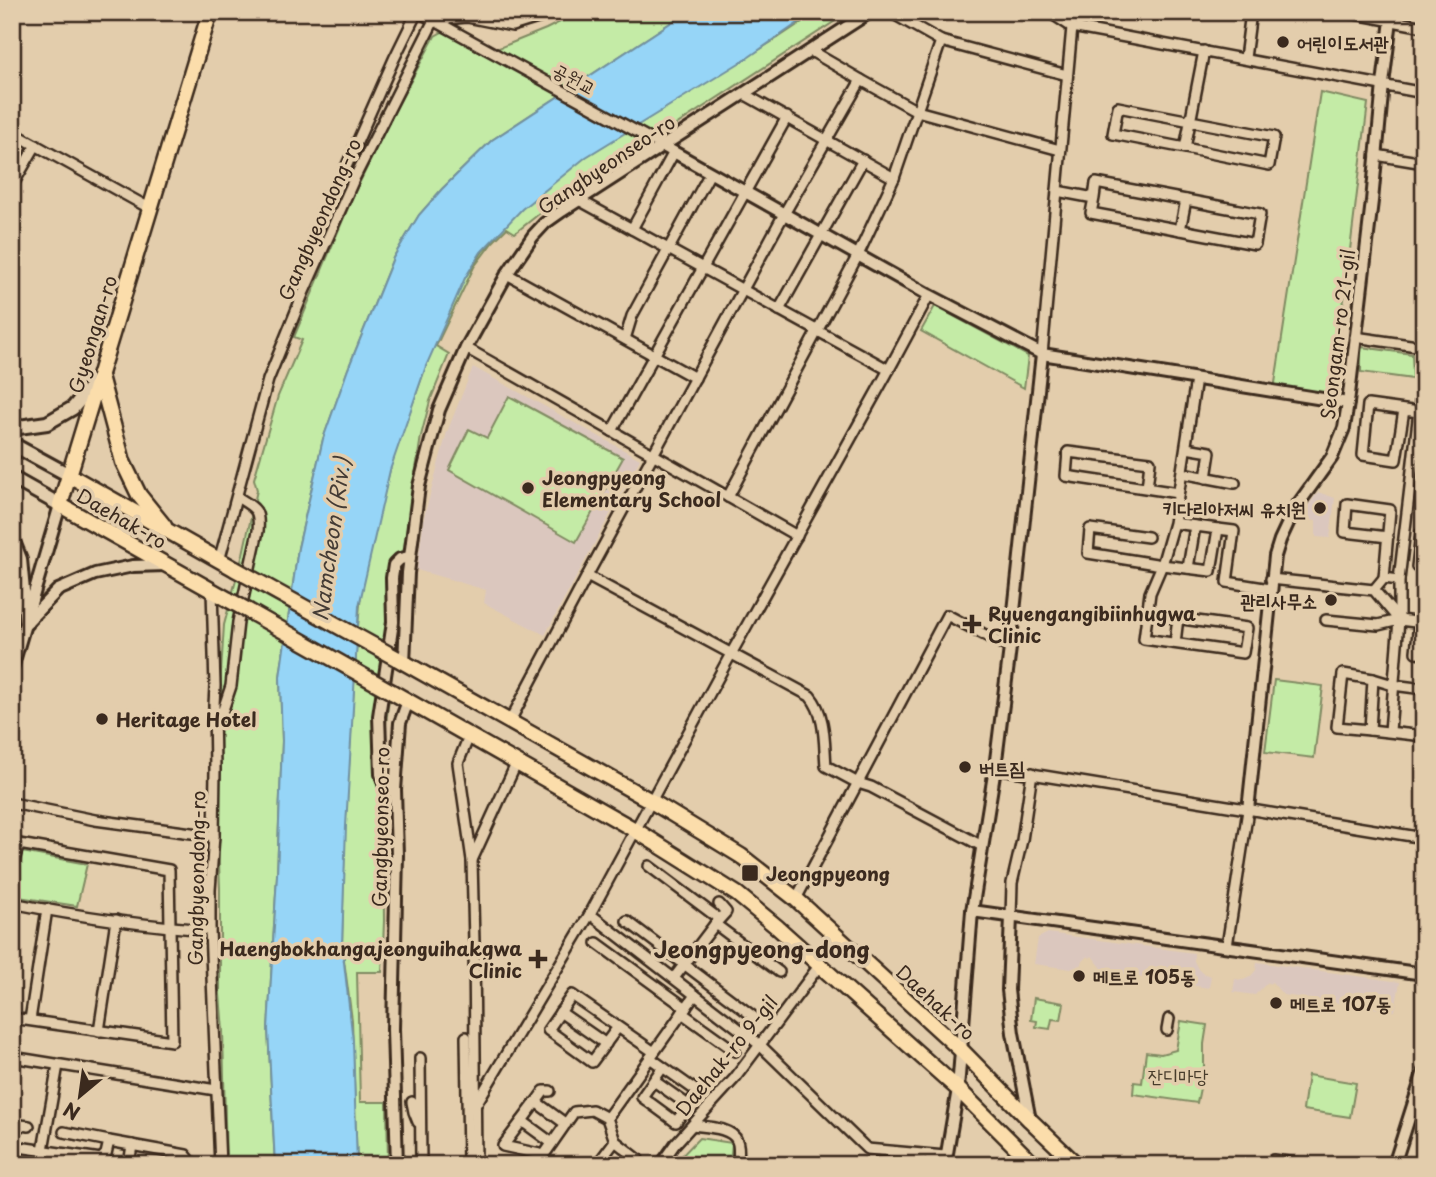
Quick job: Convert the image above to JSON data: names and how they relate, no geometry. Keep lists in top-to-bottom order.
{
  "streets": {
    "main road": ["Gyeongan-ro", "Daehak-ro"],
    "street": [
      "공원교",
      "Gangbyeonseo-ro",
      "Gangbyeondong-ro",
      "Seongam-ro 21-gil",
      "Daehak-ro 9-gil"
    ]
  },
  "crossings": [
    ["공원교", "Gangbyeonseo-ro"],
    ["공원교", "Gangbyeondong-ro"],
    ["Gangbyeonseo-ro", "Daehak-ro"],
    ["Gangbyeondong-ro", "Daehak-ro"],
    ["Gyeongan-ro", "Daehak-ro"]
  ],
  "districts": ["Jeongpyeong-dong"],
  "water": ["Namcheon (Riv.)"],
  "parks": ["잔디마당"],
  "places": {
    "other": [
      "어린이도서관",
      "Jeongpyeong Elementary School",
      "키다리아저씨 유치원",
      "관리사무소",
      "Heritage Hotel",
      "버트짐",
      "메트로 105동",
      "메트로 107동"
    ],
    "health": ["Ryuengangibiinhugwa Clinic", "Haengbokhangajeonguihakgwa Clinic"],
    "transit": ["Jeongpyeong"]
  },
  "north": "bottom left"
}
